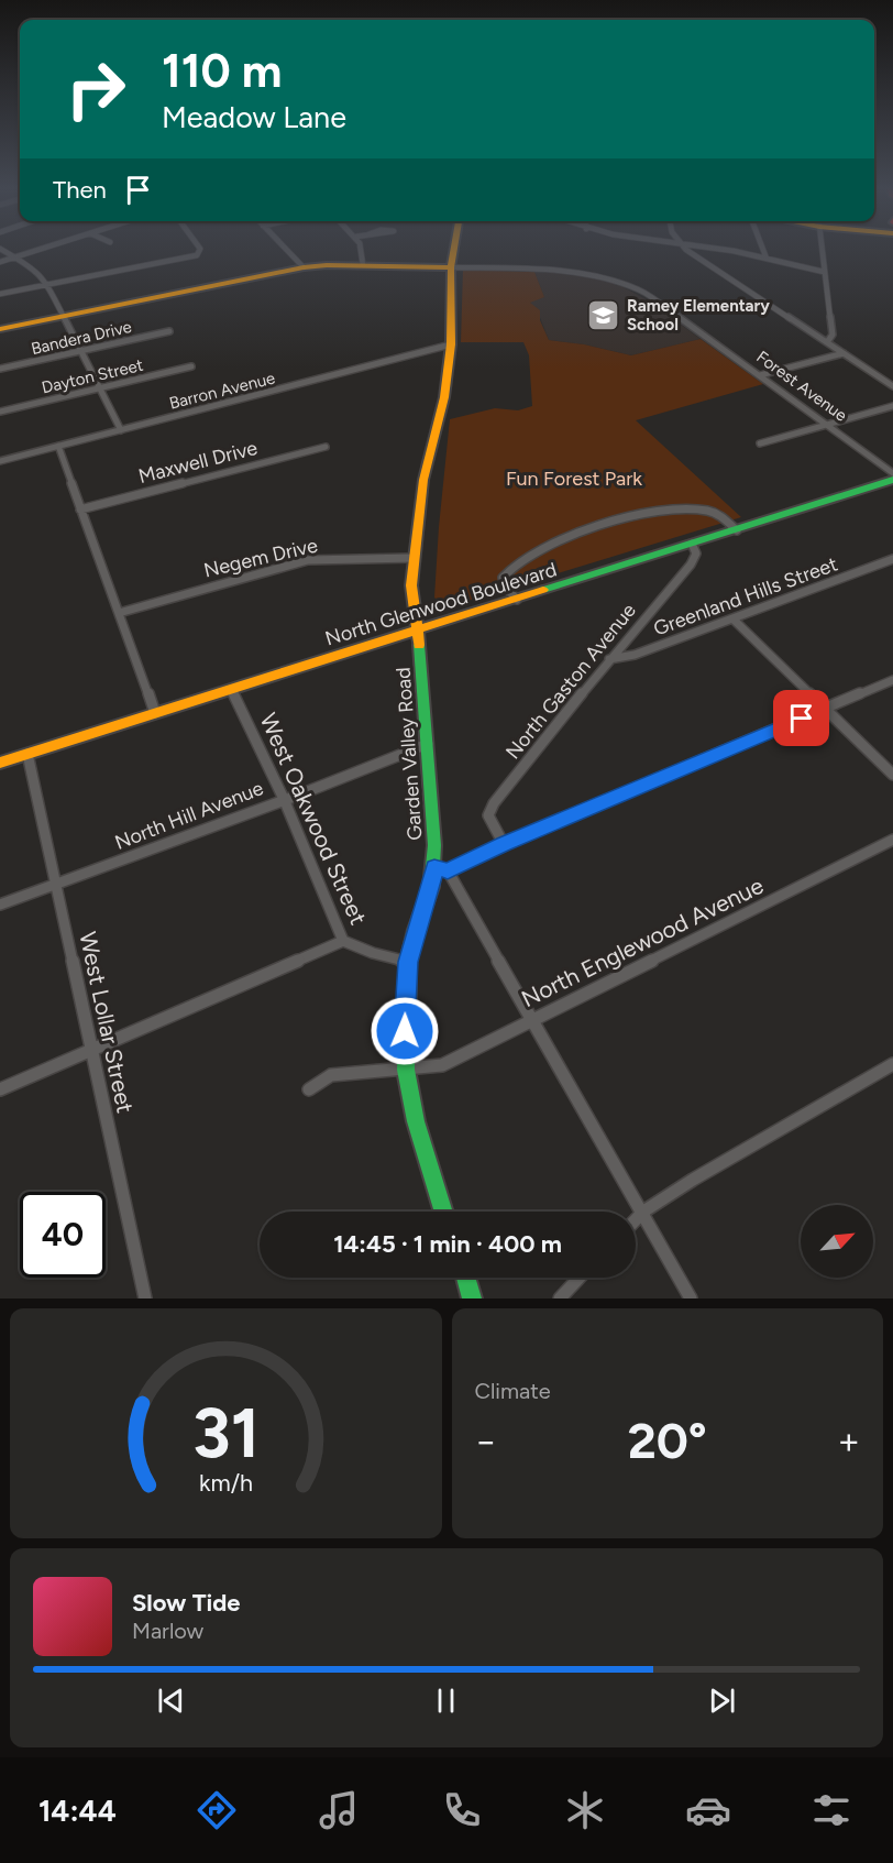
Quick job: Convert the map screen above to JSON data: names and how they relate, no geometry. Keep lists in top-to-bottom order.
{
  "streets": {
    "street": [
      "Bandera Drive",
      "Dayton Street",
      "Forest Avenue",
      "Barron Avenue",
      "Maxwell Drive",
      "Negem Drive",
      "Greenland Hills Street",
      "North Glenwood Boulevard",
      "North Gaston Avenue",
      "Garden Valley Road",
      "North Hill Avenue",
      "West Oakwood Street",
      "North Englewood Avenue",
      "West Lollar Street"
    ]
  },
  "crossings": [
    ["Forest Avenue", "Garden Valley Road"],
    ["Barron Avenue", "Garden Valley Road"],
    ["Negem Drive", "Garden Valley Road"],
    ["Greenland Hills Street", "North Gaston Avenue"],
    ["North Glenwood Boulevard", "North Gaston Avenue"],
    ["North Glenwood Boulevard", "Garden Valley Road"],
    ["North Glenwood Boulevard", "West Oakwood Street"],
    ["North Glenwood Boulevard", "West Lollar Street"],
    ["Garden Valley Road", "North Hill Avenue"],
    ["North Hill Avenue", "West Oakwood Street"],
    ["North Hill Avenue", "West Lollar Street"]
  ],
  "parks": ["Fun Forest Park"],
  "places": {
    "school or university": ["Ramey Elementary School"]
  },
  "north": "top right",
  "page": {
    "turn": ["110 m", "Meadow Lane"],
    "then": "Then",
    "limit": "40",
    "trip": "14:45 · 1 min · 400 m",
    "tile": "Climate",
    "heat": ["−", "20°", "+"],
    "song": ["Slow Tide", "Marlow"],
    "tabs": "14:44",
    "gauge": ["31", "km/h"]
  }
}
